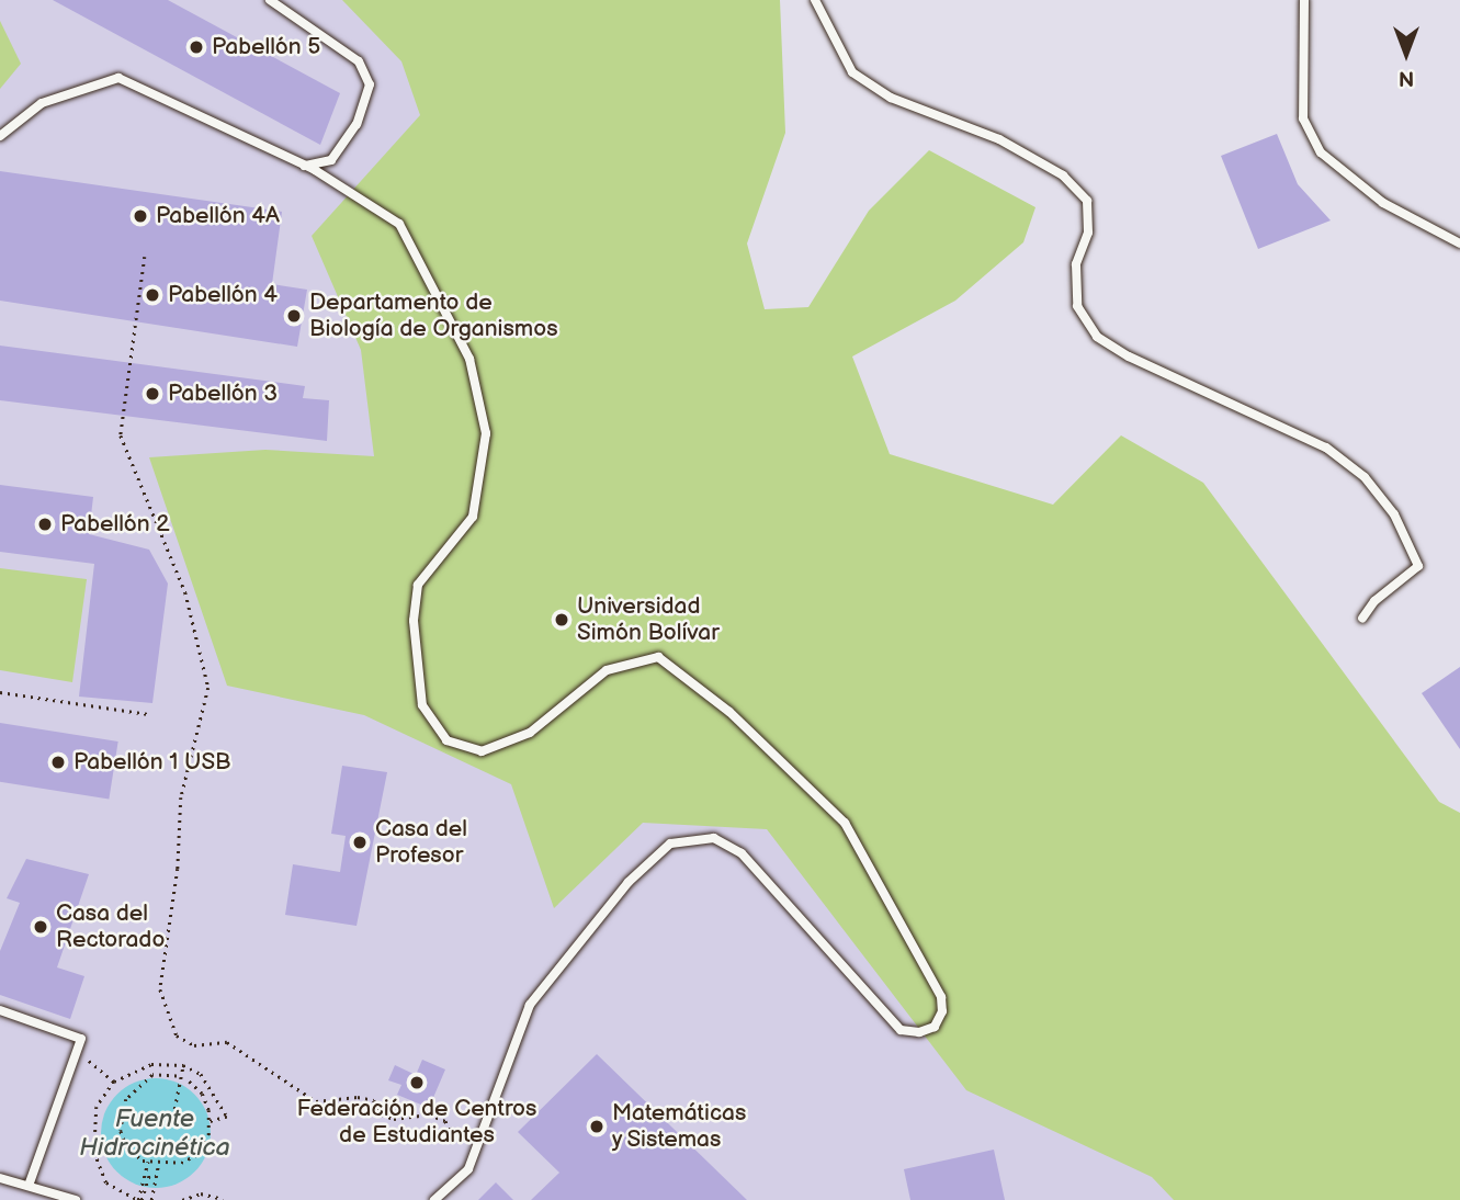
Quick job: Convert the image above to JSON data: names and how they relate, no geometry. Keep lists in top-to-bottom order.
{
  "water": ["Fuente Hidrocinética"],
  "places": [
    "Pabellón 5",
    "Pabellón 4A",
    "Pabellón 4",
    "Departamento de Biología de Organismos",
    "Pabellón 3",
    "Pabellón 2",
    "Universidad Simón Bolívar",
    "Pabellón 1 USB",
    "Casa del Profesor",
    "Casa del Rectorado",
    "Federación de Centros de Estudiantes",
    "Matemáticas y Sistemas"
  ],
  "north": "bottom"
}
